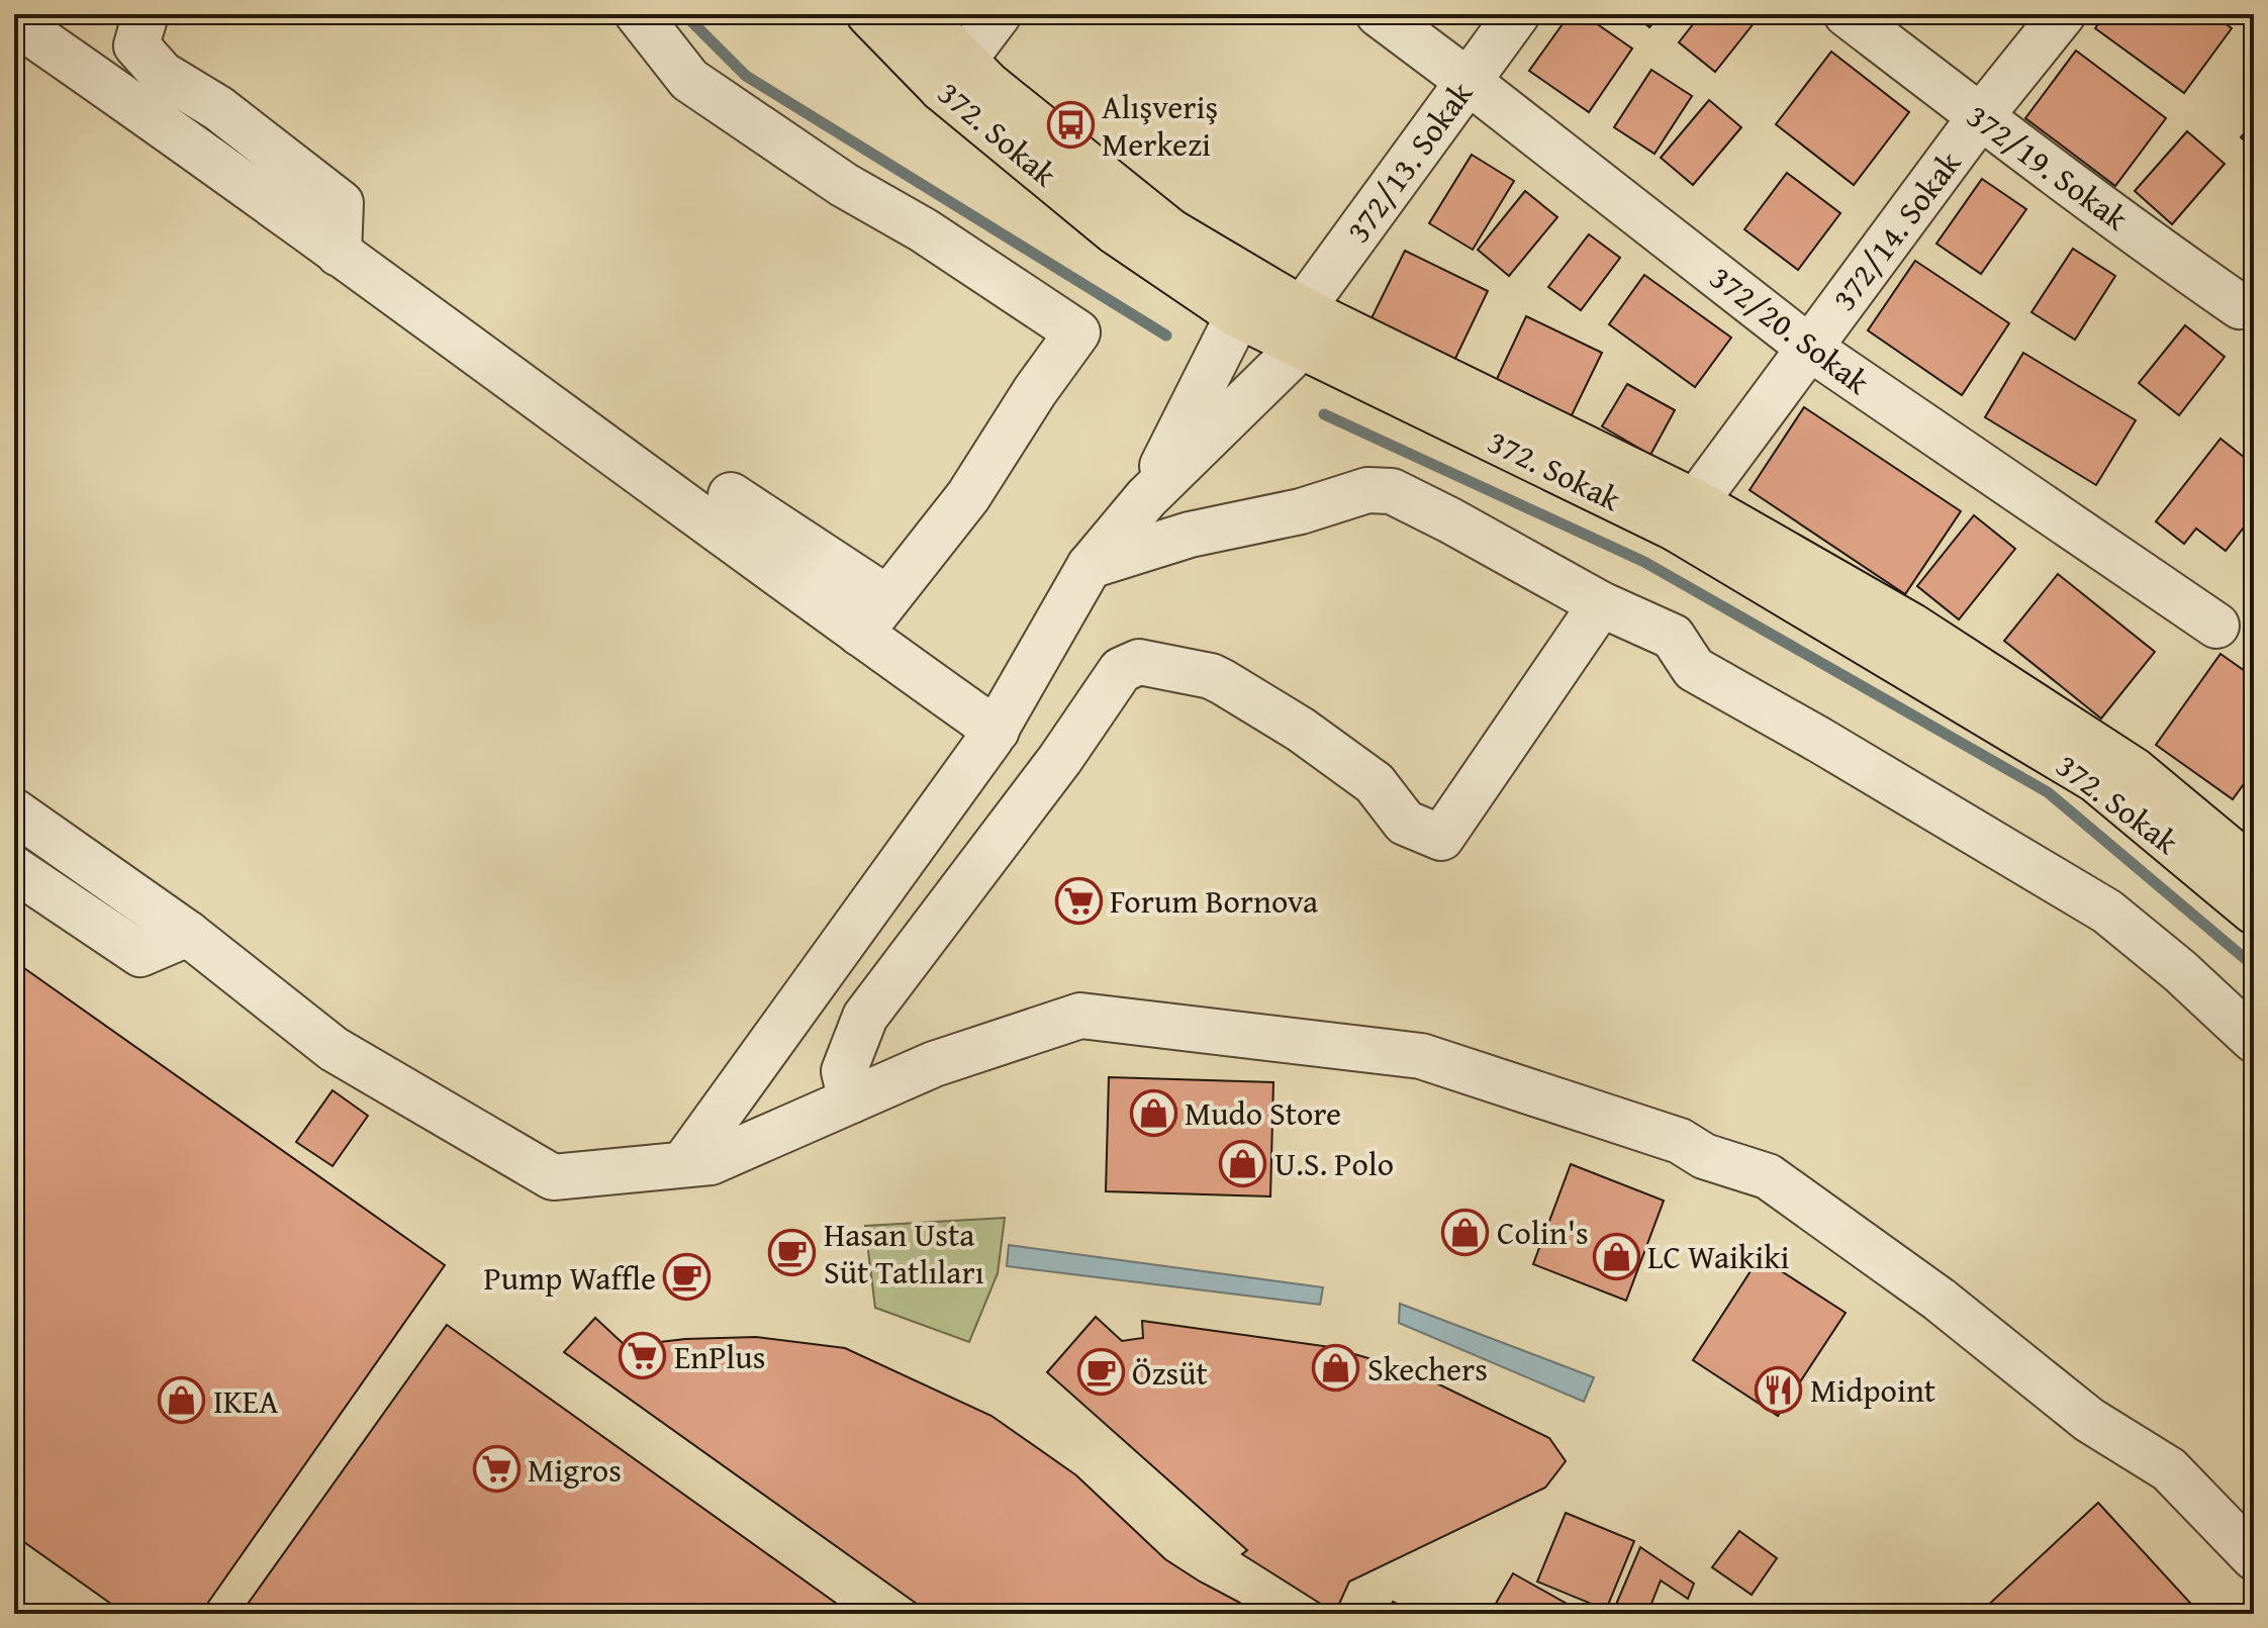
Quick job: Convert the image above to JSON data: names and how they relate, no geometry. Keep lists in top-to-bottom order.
{
  "streets": {
    "main road": ["372. Sokak"],
    "street": [
      "372/13. Sokak",
      "372/19. Sokak",
      "372/14. Sokak",
      "372/20. Sokak"
    ]
  },
  "crossings": [
    ["372. Sokak", "372/13. Sokak"],
    ["372. Sokak", "372/14. Sokak"],
    ["372/13. Sokak", "372/20. Sokak"],
    ["372/19. Sokak", "372/14. Sokak"],
    ["372/14. Sokak", "372/20. Sokak"]
  ],
  "places": {
    "bus stop": ["Alışveriş Merkezi"],
    "supermarket": ["Forum Bornova", "EnPlus", "Migros"],
    "shop": [
      "Mudo Store",
      "U.S. Polo",
      "Colin's",
      "LC Waikiki",
      "Skechers",
      "IKEA"
    ],
    "cafe": ["Hasan Usta Süt Tatlıları", "Pump Waffle", "Özsüt"],
    "restaurant": ["Midpoint"]
  }
}
